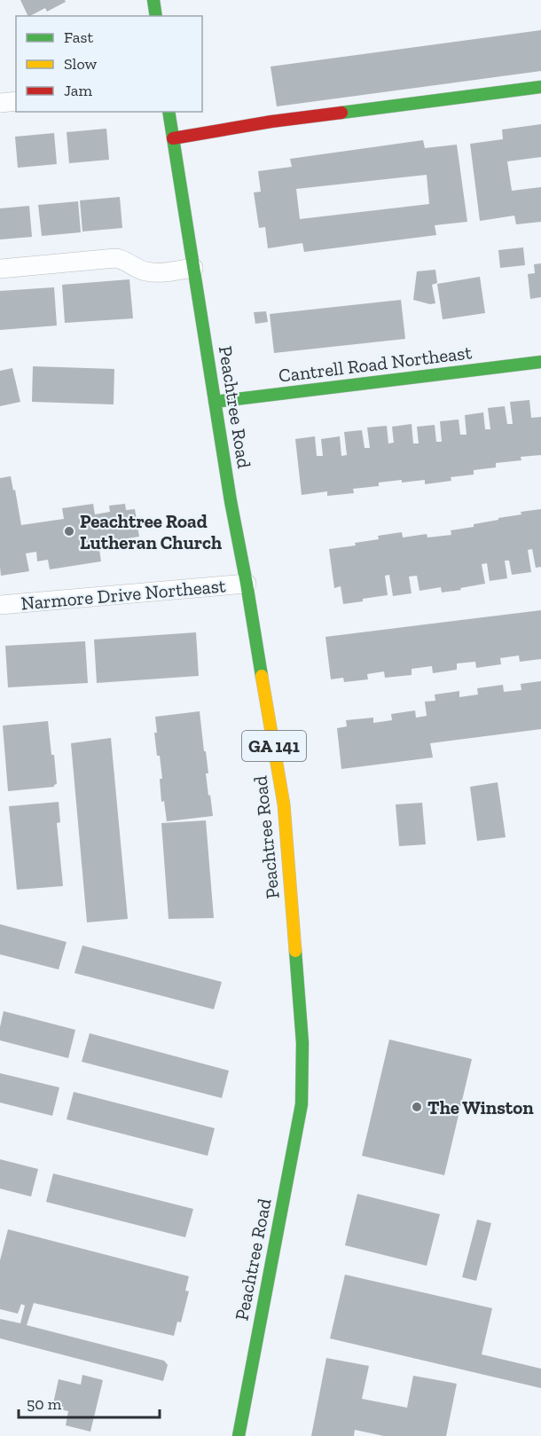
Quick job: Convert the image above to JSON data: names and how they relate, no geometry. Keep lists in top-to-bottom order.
{
  "streets": {
    "main road": ["Cantrell Road Northeast", "Peachtree Road", "GA 141"],
    "street": ["Narmore Drive Northeast"]
  },
  "crossings": [
    ["Cantrell Road Northeast", "Peachtree Road"],
    ["Peachtree Road", "Narmore Drive Northeast"]
  ],
  "places": ["Peachtree Road Lutheran Church", "The Winston"],
  "legend": ["Fast", "Slow", "Jam"],
  "scale_bar": "50 m"
}
